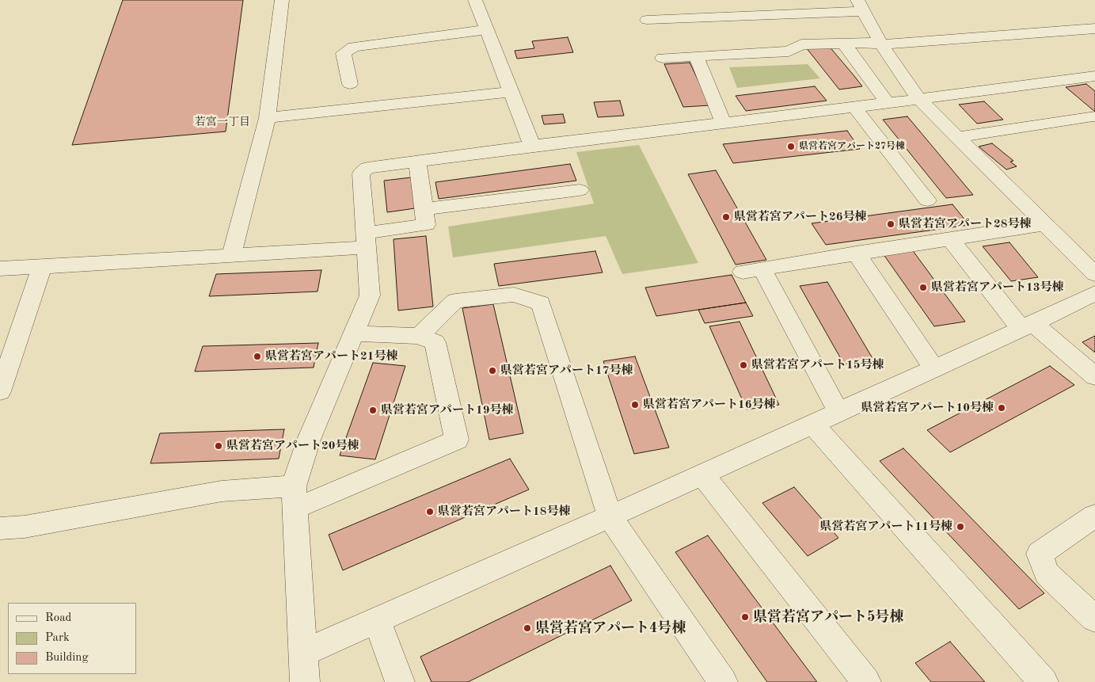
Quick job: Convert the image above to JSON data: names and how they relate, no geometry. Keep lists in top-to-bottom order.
{
  "districts": ["若宮一丁目"],
  "places": [
    "県営若宮アパート27号棟",
    "県営若宮アパート26号棟",
    "県営若宮アパート28号棟",
    "県営若宮アパート13号棟",
    "県営若宮アパート21号棟",
    "県営若宮アパート15号棟",
    "県営若宮アパート17号棟",
    "県営若宮アパート16号棟",
    "県営若宮アパート10号棟",
    "県営若宮アパート19号棟",
    "県営若宮アパート20号棟",
    "県営若宮アパート18号棟",
    "県営若宮アパート11号棟",
    "県営若宮アパート5号棟",
    "県営若宮アパート4号棟"
  ],
  "legend": ["Road", "Park", "Building"]
}
